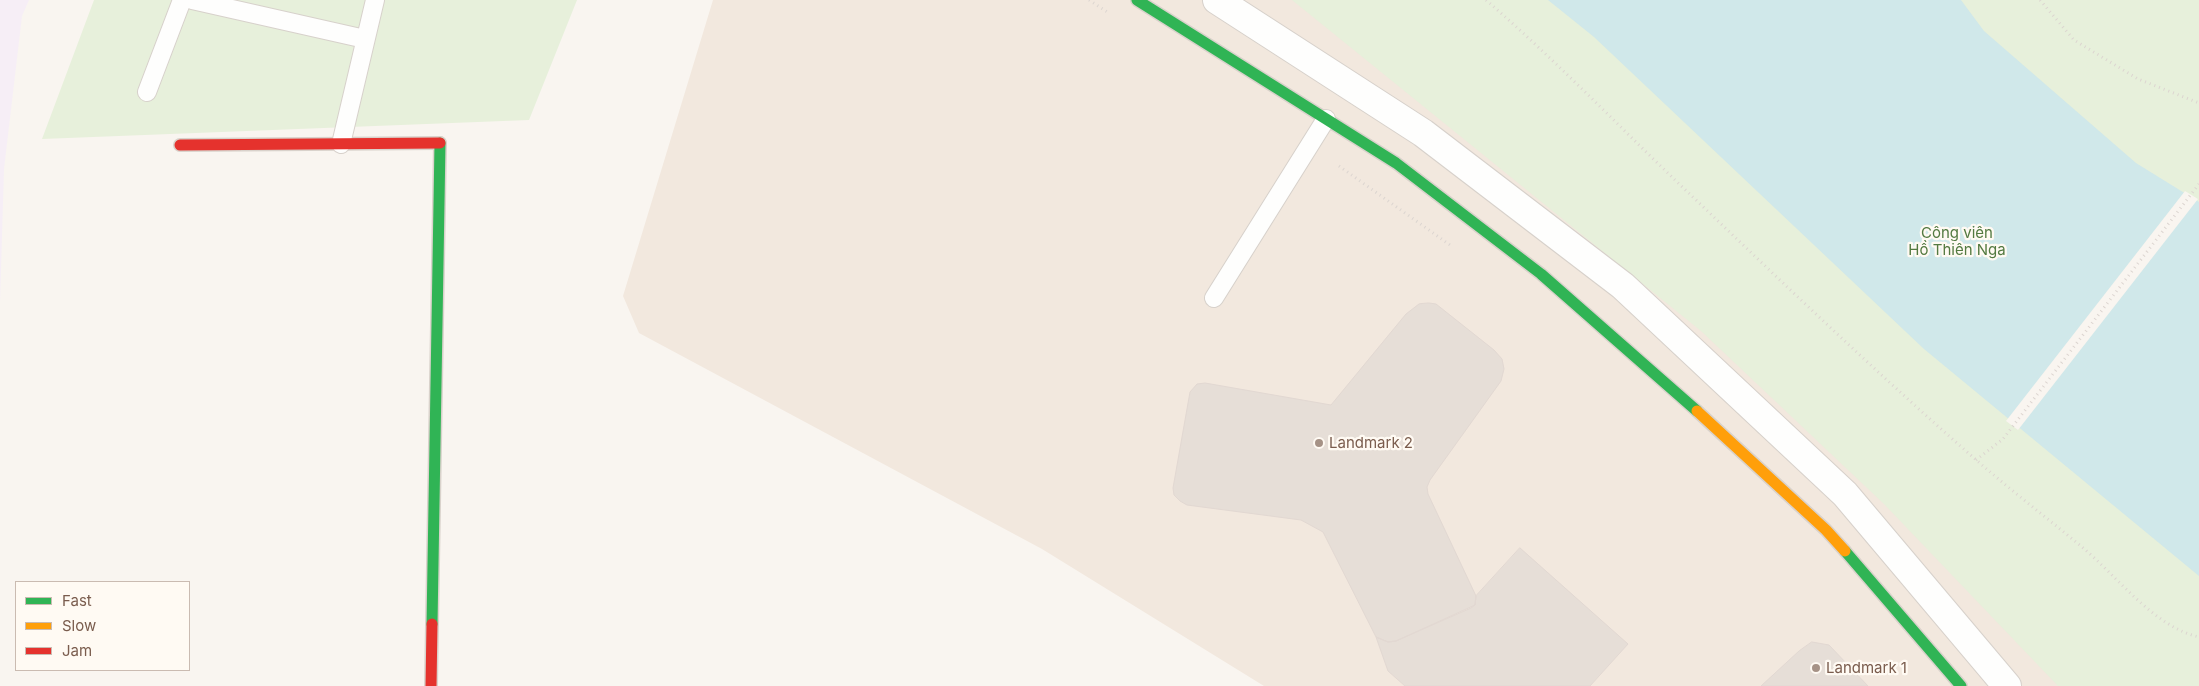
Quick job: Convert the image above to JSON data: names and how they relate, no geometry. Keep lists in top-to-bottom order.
{
  "parks": ["Công viên Hồ Thiên Nga"],
  "places": ["Landmark 2", "Landmark 1"],
  "legend": ["Fast", "Slow", "Jam"]
}
